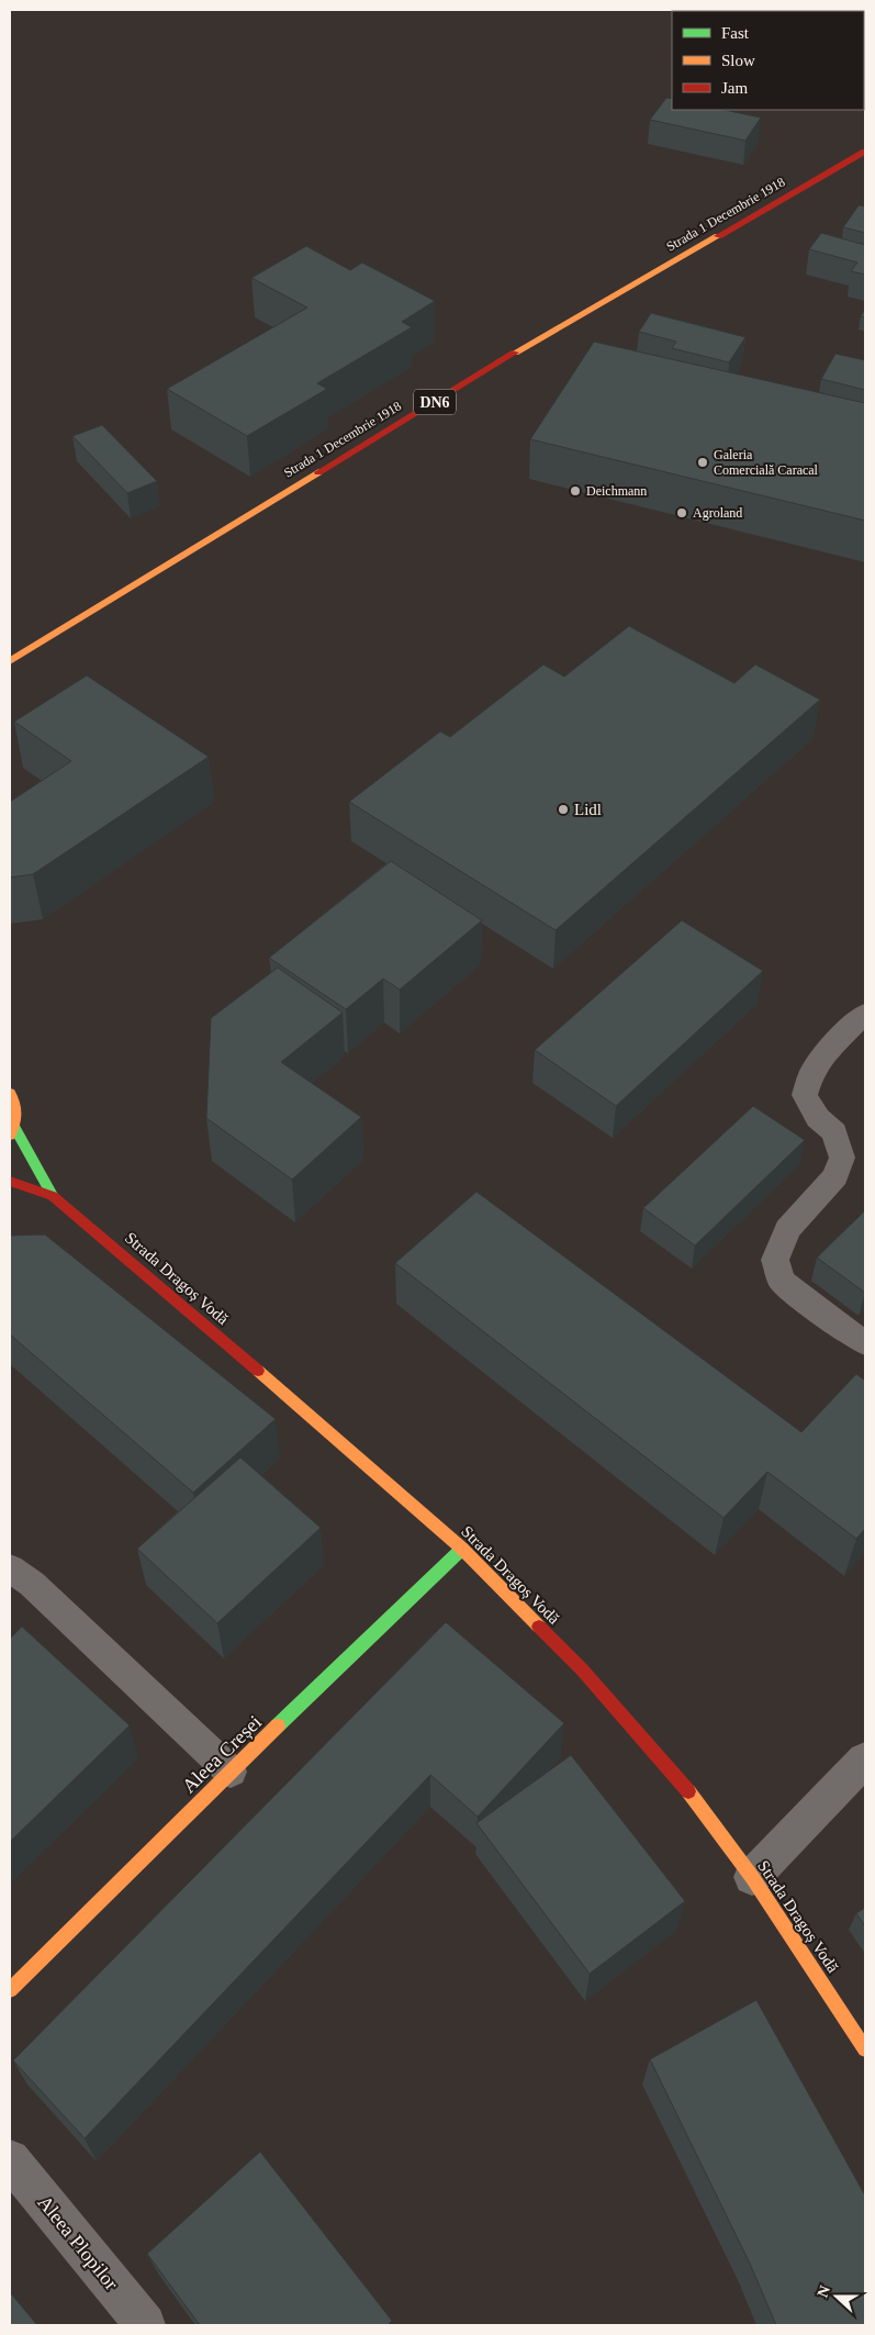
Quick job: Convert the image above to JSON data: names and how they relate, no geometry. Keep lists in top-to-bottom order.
{
  "streets": {
    "street": [
      "Strada 1 Decembrie 1918",
      "DN6",
      "Strada Dragoș Vodă",
      "Aleea Creșei",
      "Aleea Plopilor"
    ]
  },
  "crossings": [
    ["Strada Dragoș Vodă", "Aleea Creșei"]
  ],
  "places": [
    "Galeria Comercială Caracal",
    "Deichmann",
    "Agroland",
    "Lidl"
  ],
  "legend": ["Fast", "Slow", "Jam"],
  "north": "left"
}
